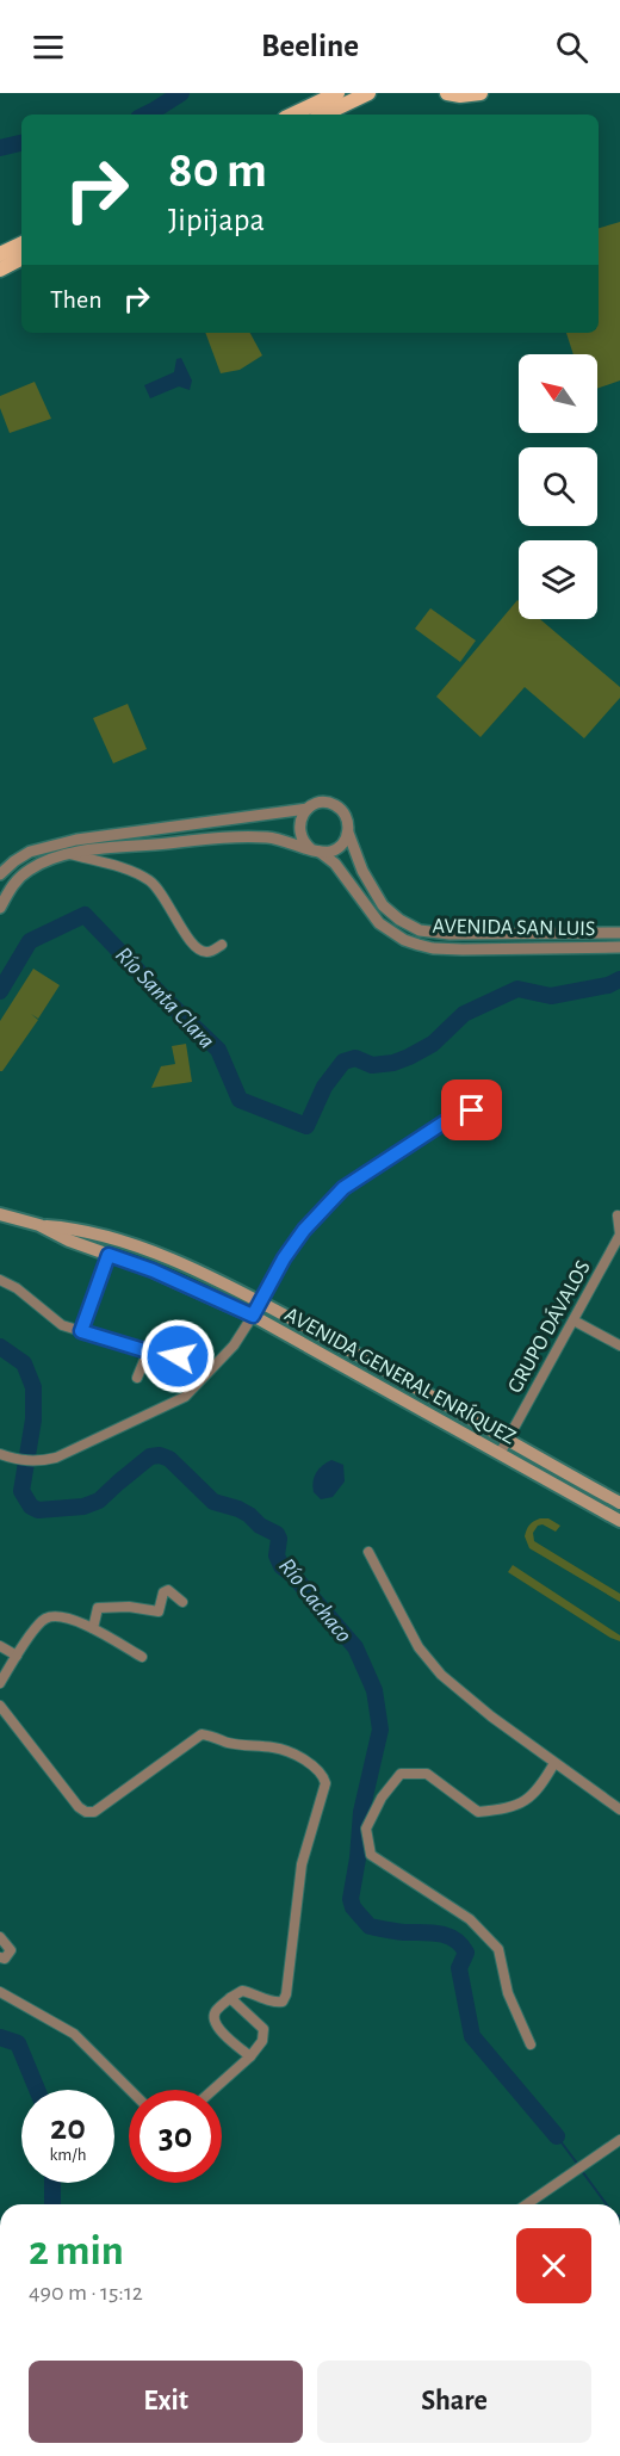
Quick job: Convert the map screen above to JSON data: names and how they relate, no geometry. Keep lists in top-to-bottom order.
{
  "streets": {
    "main road": ["AVENIDA GENERAL ENRÍQUEZ"],
    "street": ["AVENIDA SAN LUIS", "GRUPO DÁVALOS"]
  },
  "crossings": [
    ["GRUPO DÁVALOS", "AVENIDA GENERAL ENRÍQUEZ"]
  ],
  "water": ["Río Santa Clara", "Río Cachaco"],
  "north": "top left",
  "page": {
    "header": "Beeline",
    "turn": ["80 m", "Jipijapa"],
    "then": "Then",
    "speed": "20 km/h",
    "limit": "30",
    "heading": ["2 min", "490 m · 15:12"],
    "buttons": ["Exit", "Share"]
  }
}
